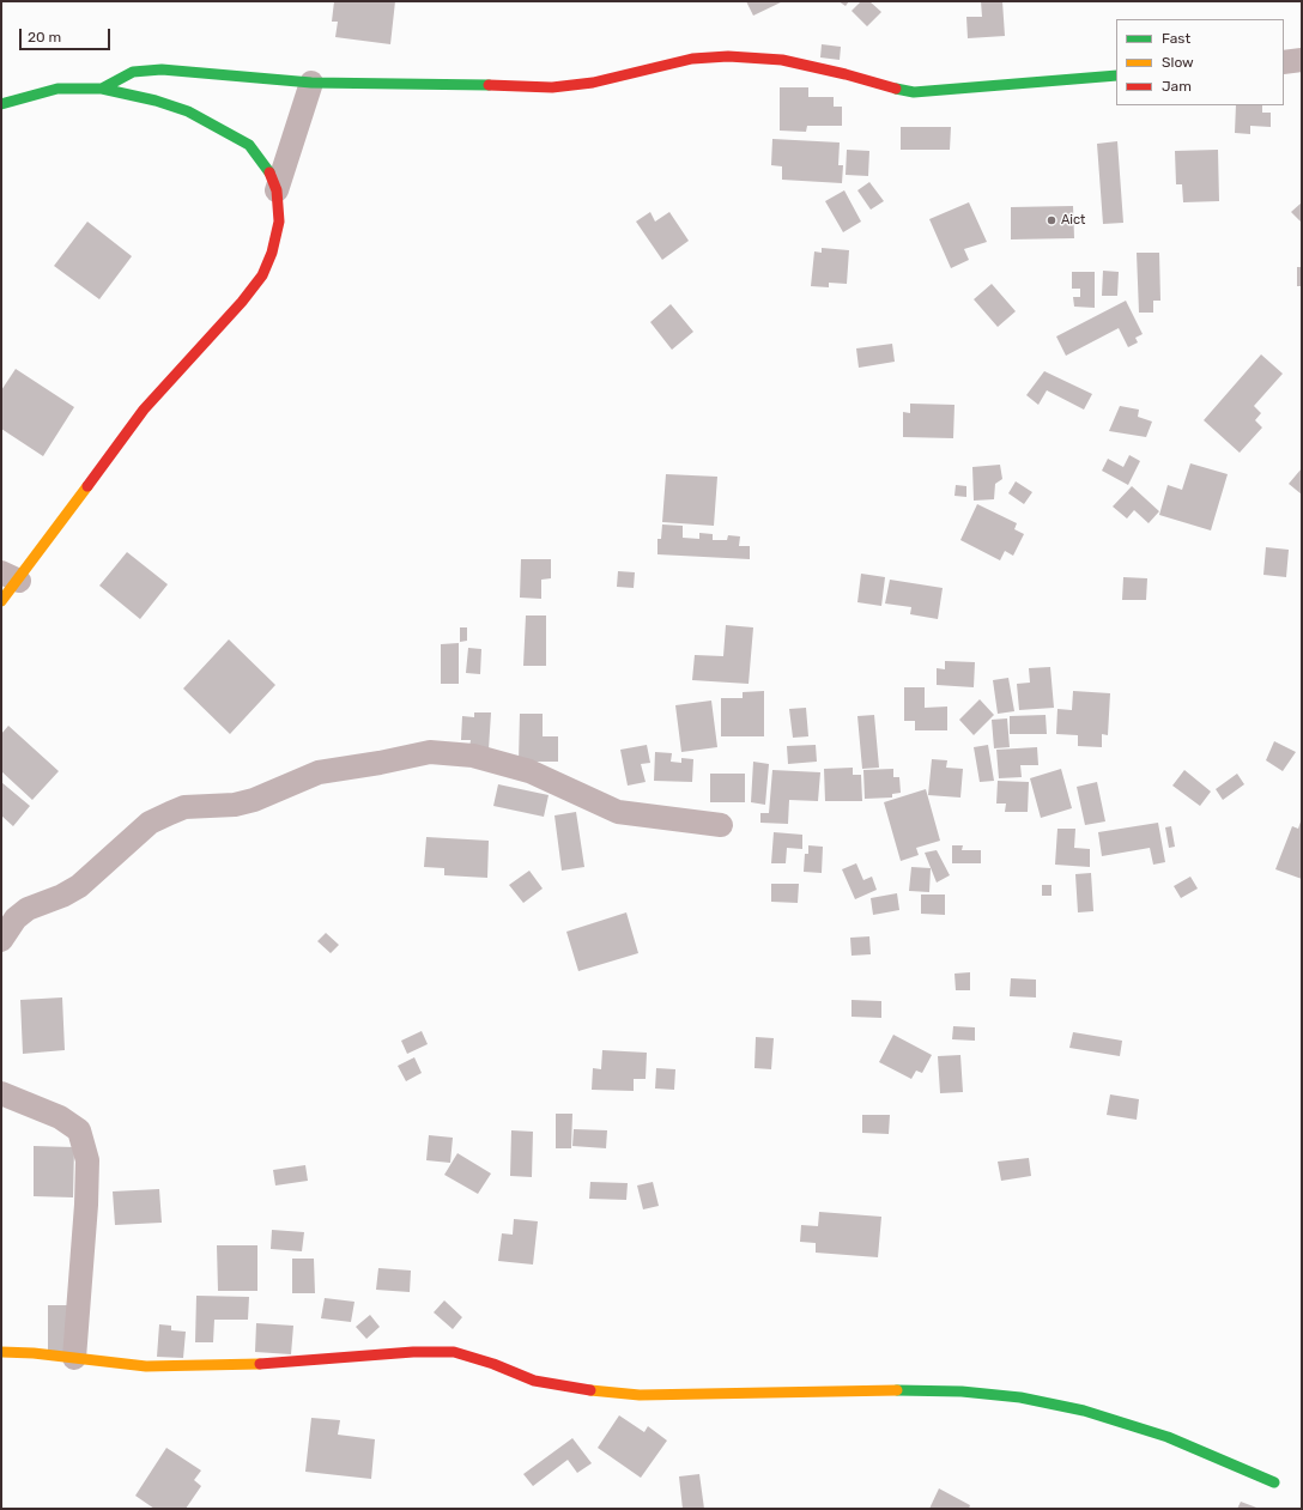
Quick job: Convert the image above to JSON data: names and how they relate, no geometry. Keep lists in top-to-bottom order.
{
  "places": ["Aict"],
  "legend": ["Fast", "Slow", "Jam"],
  "scale_bar": "20 m"
}
